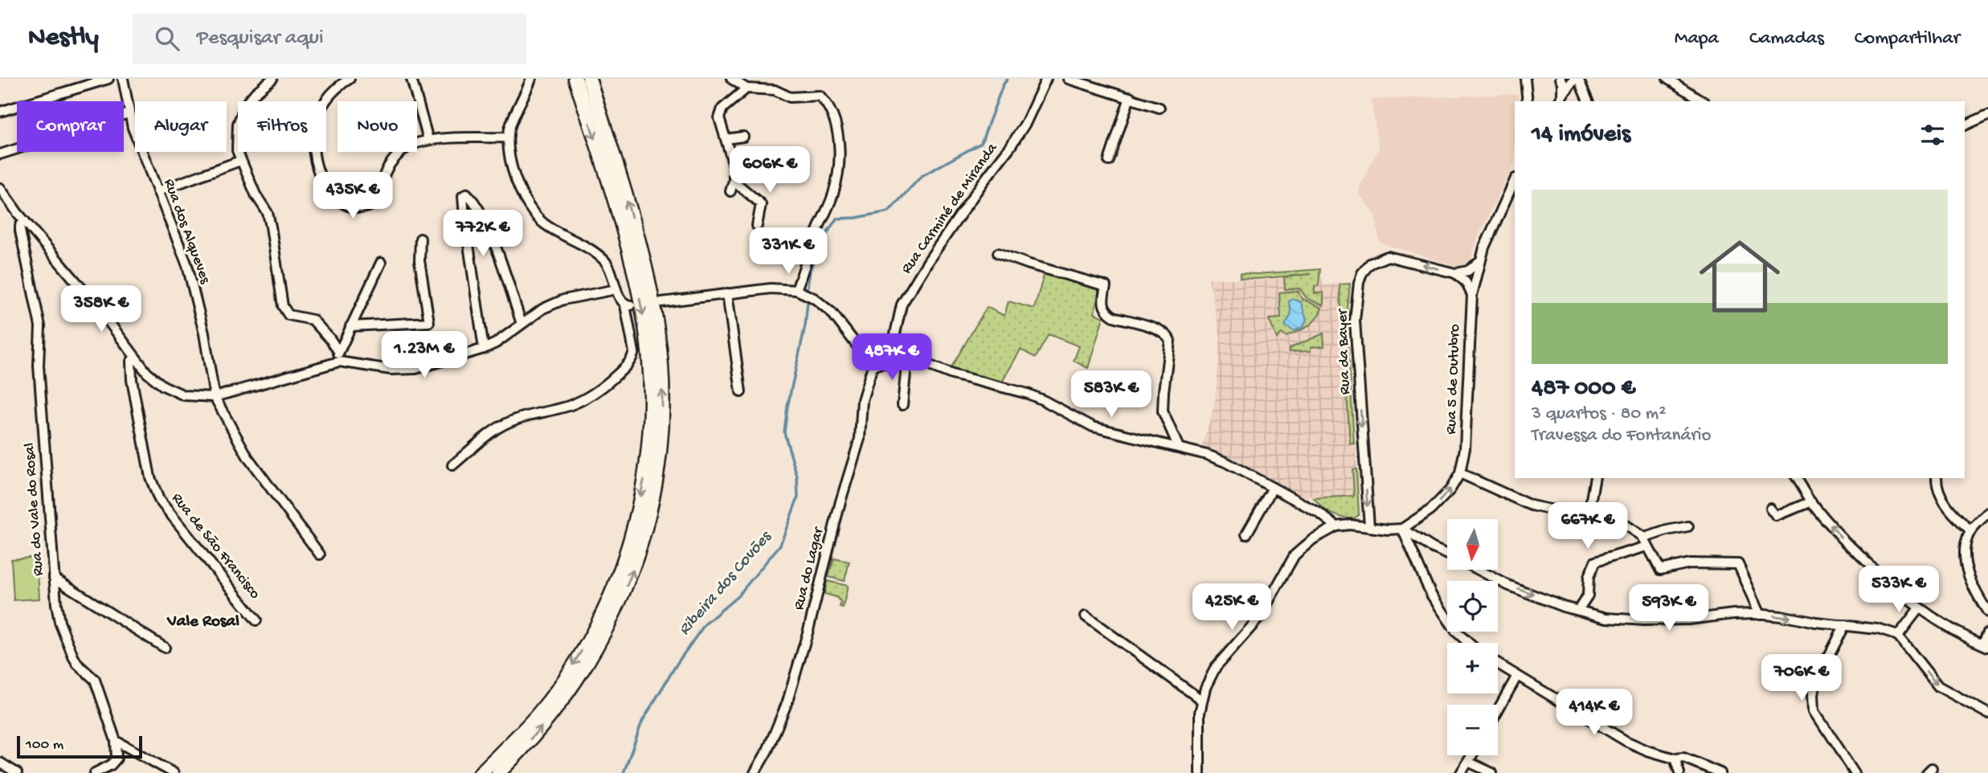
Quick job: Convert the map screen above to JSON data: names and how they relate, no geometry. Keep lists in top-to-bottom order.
{
  "streets": {
    "street": [
      "Rua Carminé de Miranda",
      "Rua dos Alqueves",
      "Rua da Bayer",
      "Rua 5 de Outubro",
      "Rua do Vale do Rosal",
      "Rua de São Francisco",
      "Rua do Lagar"
    ]
  },
  "districts": ["Vale Rosal"],
  "water": ["Ribeira dos Covões"],
  "scale_bar": "100 m",
  "north": "bottom",
  "page": {
    "header": "Nestly",
    "search": "Pesquisar aqui",
    "nav": ["Mapa", "Camadas", "Compartilhar"],
    "chip": [
      "Comprar",
      "Alugar",
      "Filtros",
      "Novo"
    ],
    "heading": "14 imóveis",
    "price": [
      "606K €",
      "435K €",
      "772K €",
      "331K €",
      "358K €",
      "1.23M €",
      "487K €",
      "583K €",
      "667K €",
      "533K €",
      "425K €",
      "593K €",
      "706K €",
      "414K €"
    ],
    "list": [
      {
        "name": "487 000 €",
        "note": "3 quartos · 80 m² · Travessa do Fontanário"
      }
    ],
    "map_buttons": ["+", "−"],
    "scale": "100 m"
  }
}
